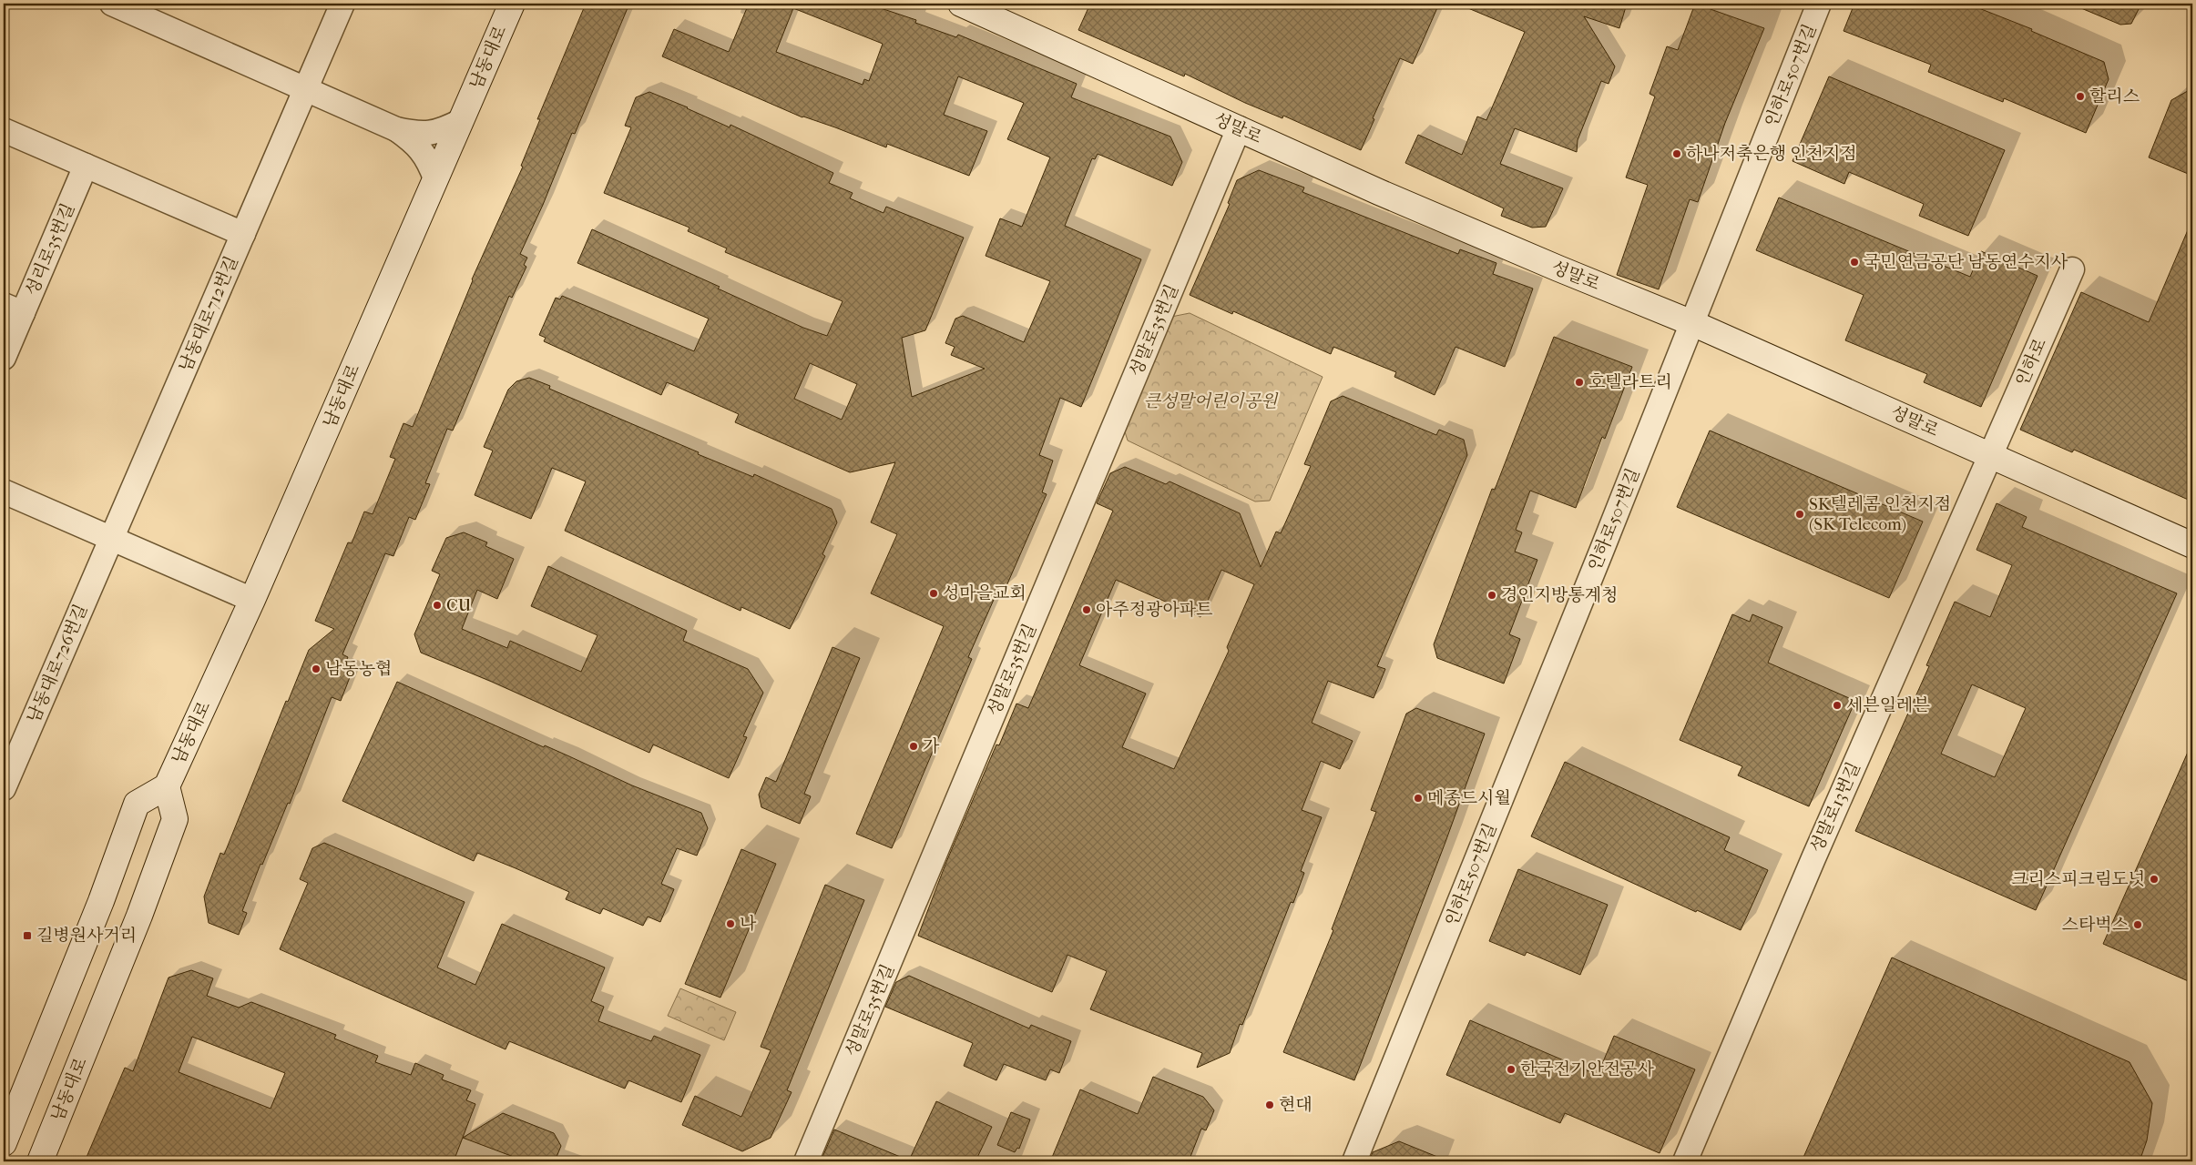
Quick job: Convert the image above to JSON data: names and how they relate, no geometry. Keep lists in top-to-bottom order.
{
  "streets": {
    "main road": ["남동대로", "성말로"],
    "street": [
      "인하로507번길",
      "성리로35번길",
      "남동대로712번길",
      "성말로35번길",
      "인하로",
      "남동대로726번길",
      "성말로13번길"
    ]
  },
  "crossings": [
    ["인하로507번길", "성말로"],
    ["성말로", "성말로35번길"],
    ["성말로", "인하로"],
    ["성말로", "성말로13번길"],
    ["남동대로712번길", "남동대로726번길"],
    ["인하로", "성말로13번길"]
  ],
  "parks": ["큰성말어린이공원"],
  "places": {
    "other": [
      "할리스",
      "하나저축은행 인천지점",
      "국민연금공단 남동연수지사",
      "호텔라트리",
      "SK텔레콤 인천지점 (SK Telecom)",
      "성마을교회",
      "경인지방통계청",
      "CU",
      "아주정광아파트",
      "남동농협",
      "세븐일레븐",
      "가",
      "메종드시월",
      "크리스피크림도넛",
      "나",
      "스타벅스",
      "한국전기안전공사",
      "현대"
    ],
    "transit": ["길병원사거리"]
  }
}
